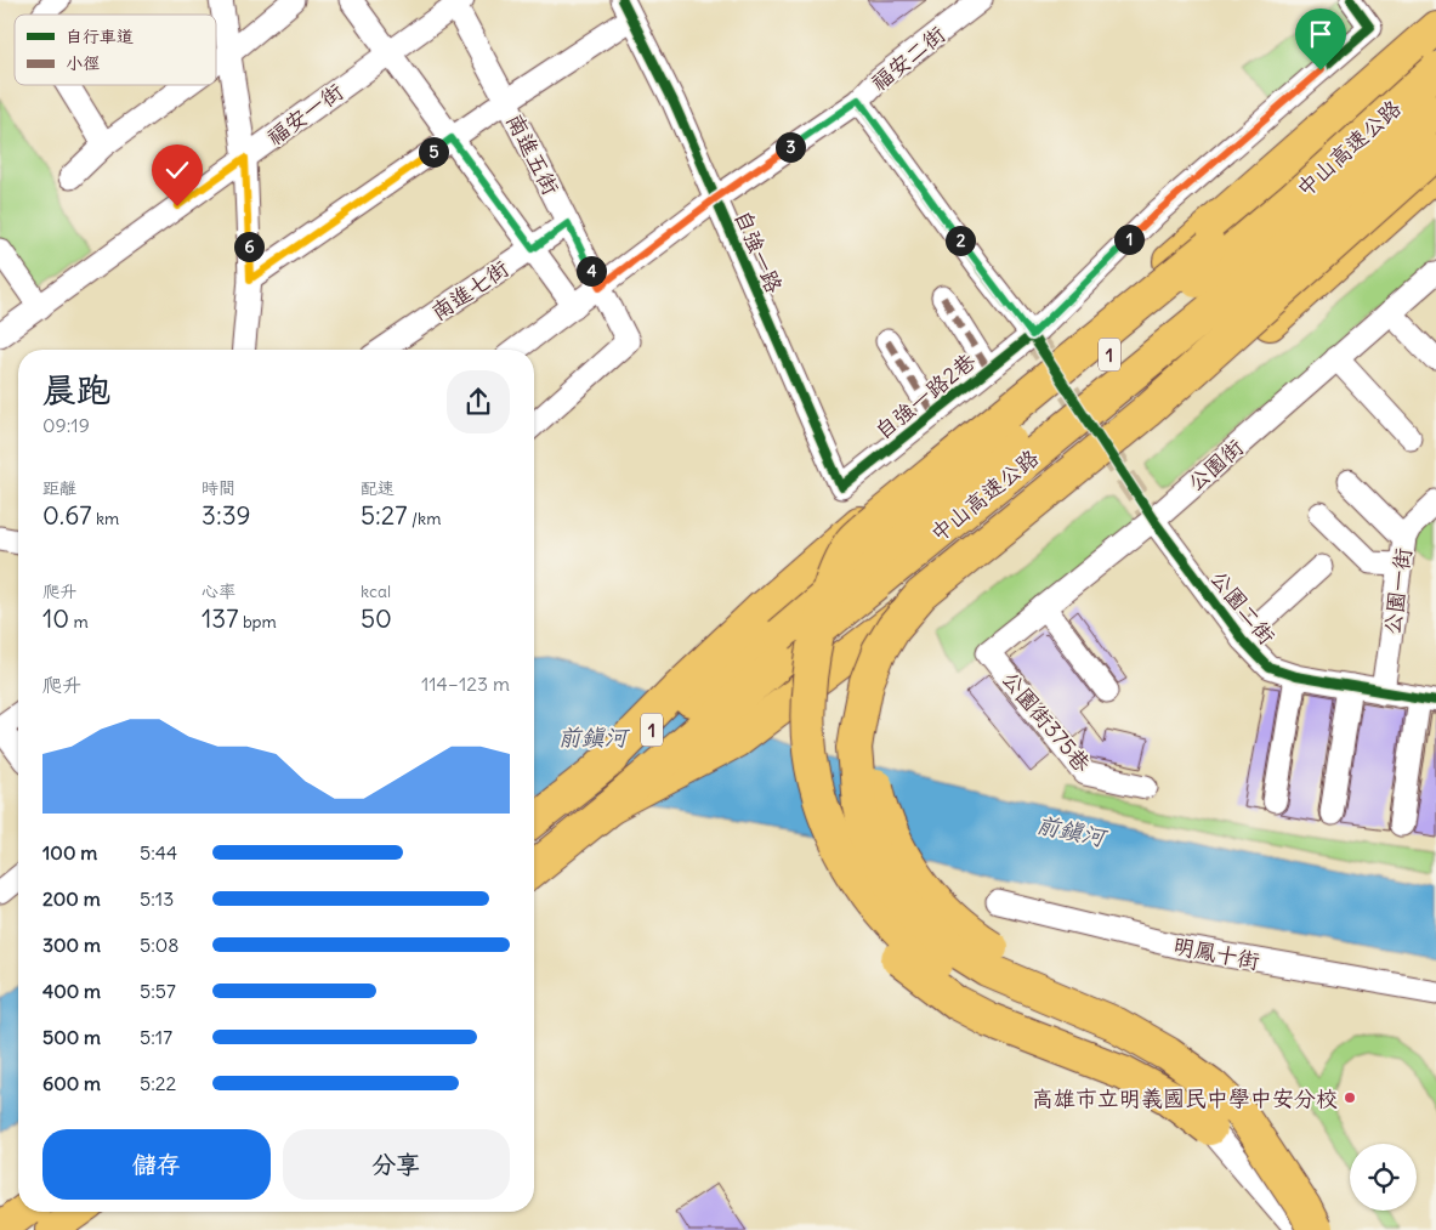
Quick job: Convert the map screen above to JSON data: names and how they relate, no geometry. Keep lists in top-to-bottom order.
{
  "streets": {
    "highway": ["中山高速公路", "1"],
    "street": [
      "福安二街",
      "福安一街",
      "南進五街",
      "自強一路",
      "南進七街",
      "自強一路2巷",
      "公園街",
      "公園一街",
      "公園二街",
      "公園街375巷",
      "明鳳十街"
    ]
  },
  "crossings": [
    ["福安二街", "南進五街"],
    ["福安二街", "自強一路"],
    ["南進五街", "南進七街"],
    ["自強一路", "自強一路2巷"],
    ["公園街", "公園二街"],
    ["公園街", "公園街375巷"],
    ["公園一街", "公園二街"]
  ],
  "water": ["前鎮河"],
  "places": ["高雄市立明義國民中學中安分校"],
  "legend": ["自行車道", "小徑"],
  "page": {
    "pins": [
      "3",
      "5",
      "1",
      "2",
      "6",
      "4"
    ],
    "heading": ["晨跑", "09:19"],
    "stats": [
      ["距離", "0.67 km"],
      ["時間", "3:39"],
      ["配速", "5:27 /km"],
      ["爬升", "10 m"],
      ["心率", "137 bpm"],
      ["kcal", "50"]
    ],
    "chart": ["爬升", "114–123 m"],
    "list": [
      {
        "name": "100 m",
        "note": "5:44"
      },
      {
        "name": "200 m",
        "note": "5:13"
      },
      {
        "name": "300 m",
        "note": "5:08"
      },
      {
        "name": "400 m",
        "note": "5:57"
      },
      {
        "name": "500 m",
        "note": "5:17"
      },
      {
        "name": "600 m",
        "note": "5:22"
      }
    ],
    "buttons": ["儲存", "分享"]
  }
}
